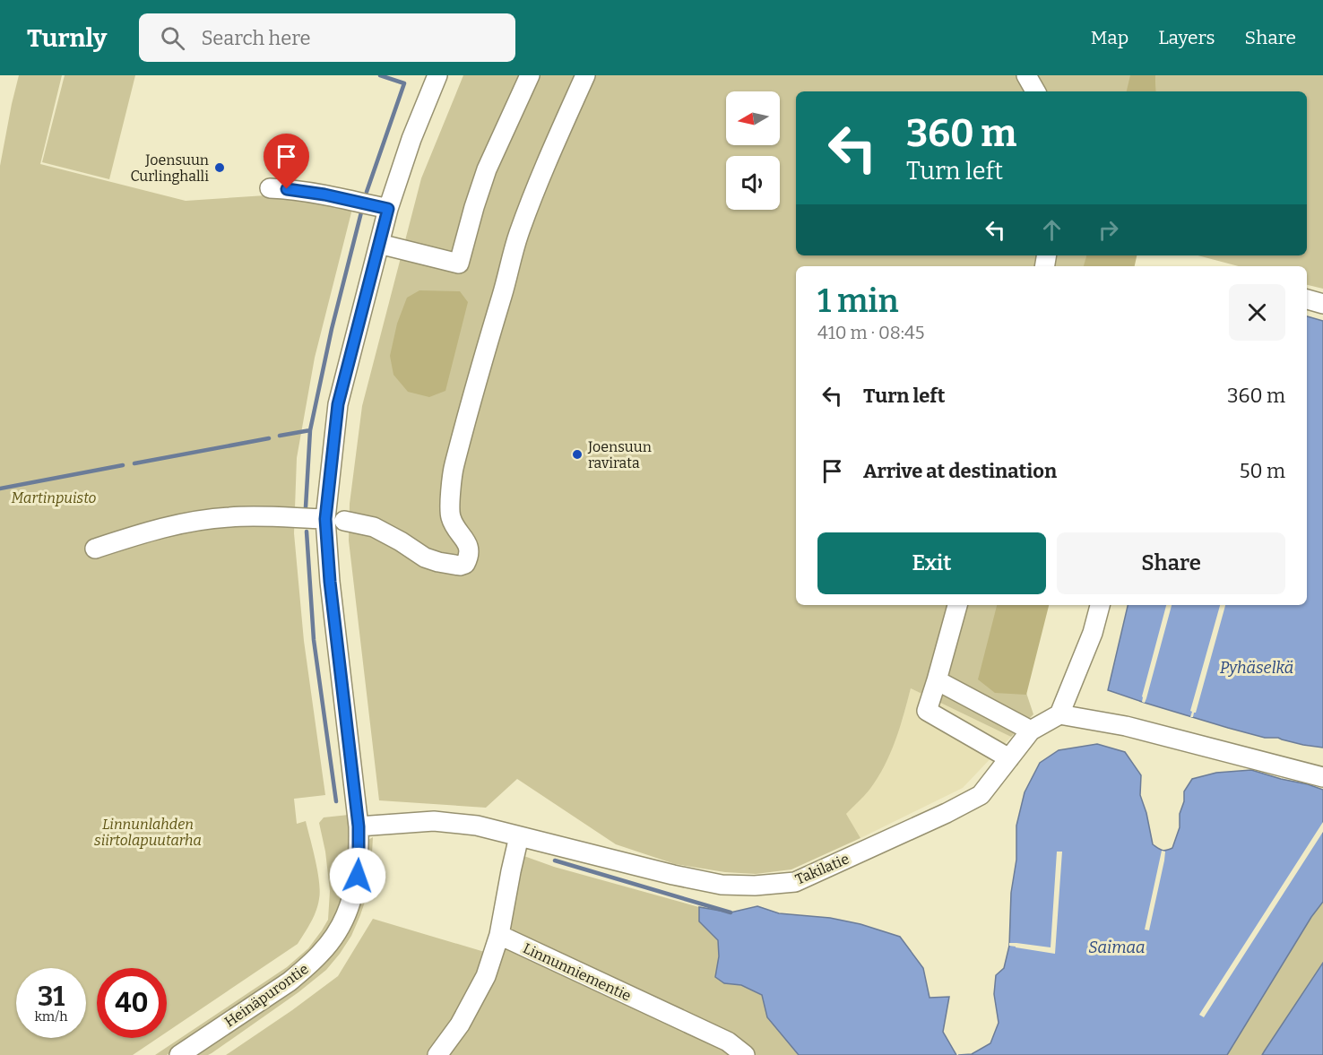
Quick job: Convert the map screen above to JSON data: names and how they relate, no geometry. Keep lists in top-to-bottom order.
{
  "streets": {
    "street": ["Takilatie", "Linnunniementie", "Heinäpurontie"]
  },
  "crossings": [
    ["Takilatie", "Heinäpurontie"]
  ],
  "water": ["Pyhäselkä", "Saimaa"],
  "parks": ["Martinpuisto", "Linnunlahden siirtolapuutarha"],
  "places": ["Joensuun Curlinghalli", "Joensuun ravirata"],
  "north": "left",
  "page": {
    "header": "Turnly",
    "search": "Search here",
    "nav": ["Map", "Layers", "Share"],
    "turn": ["360 m", "Turn left"],
    "heading": ["1 min", "410 m · 08:45"],
    "list": [
      {
        "name": "Turn left",
        "value": "360 m"
      },
      {
        "name": "Arrive at destination",
        "value": "50 m"
      }
    ],
    "buttons": ["Exit", "Share"],
    "speed": "31 km/h",
    "limit": "40"
  }
}
